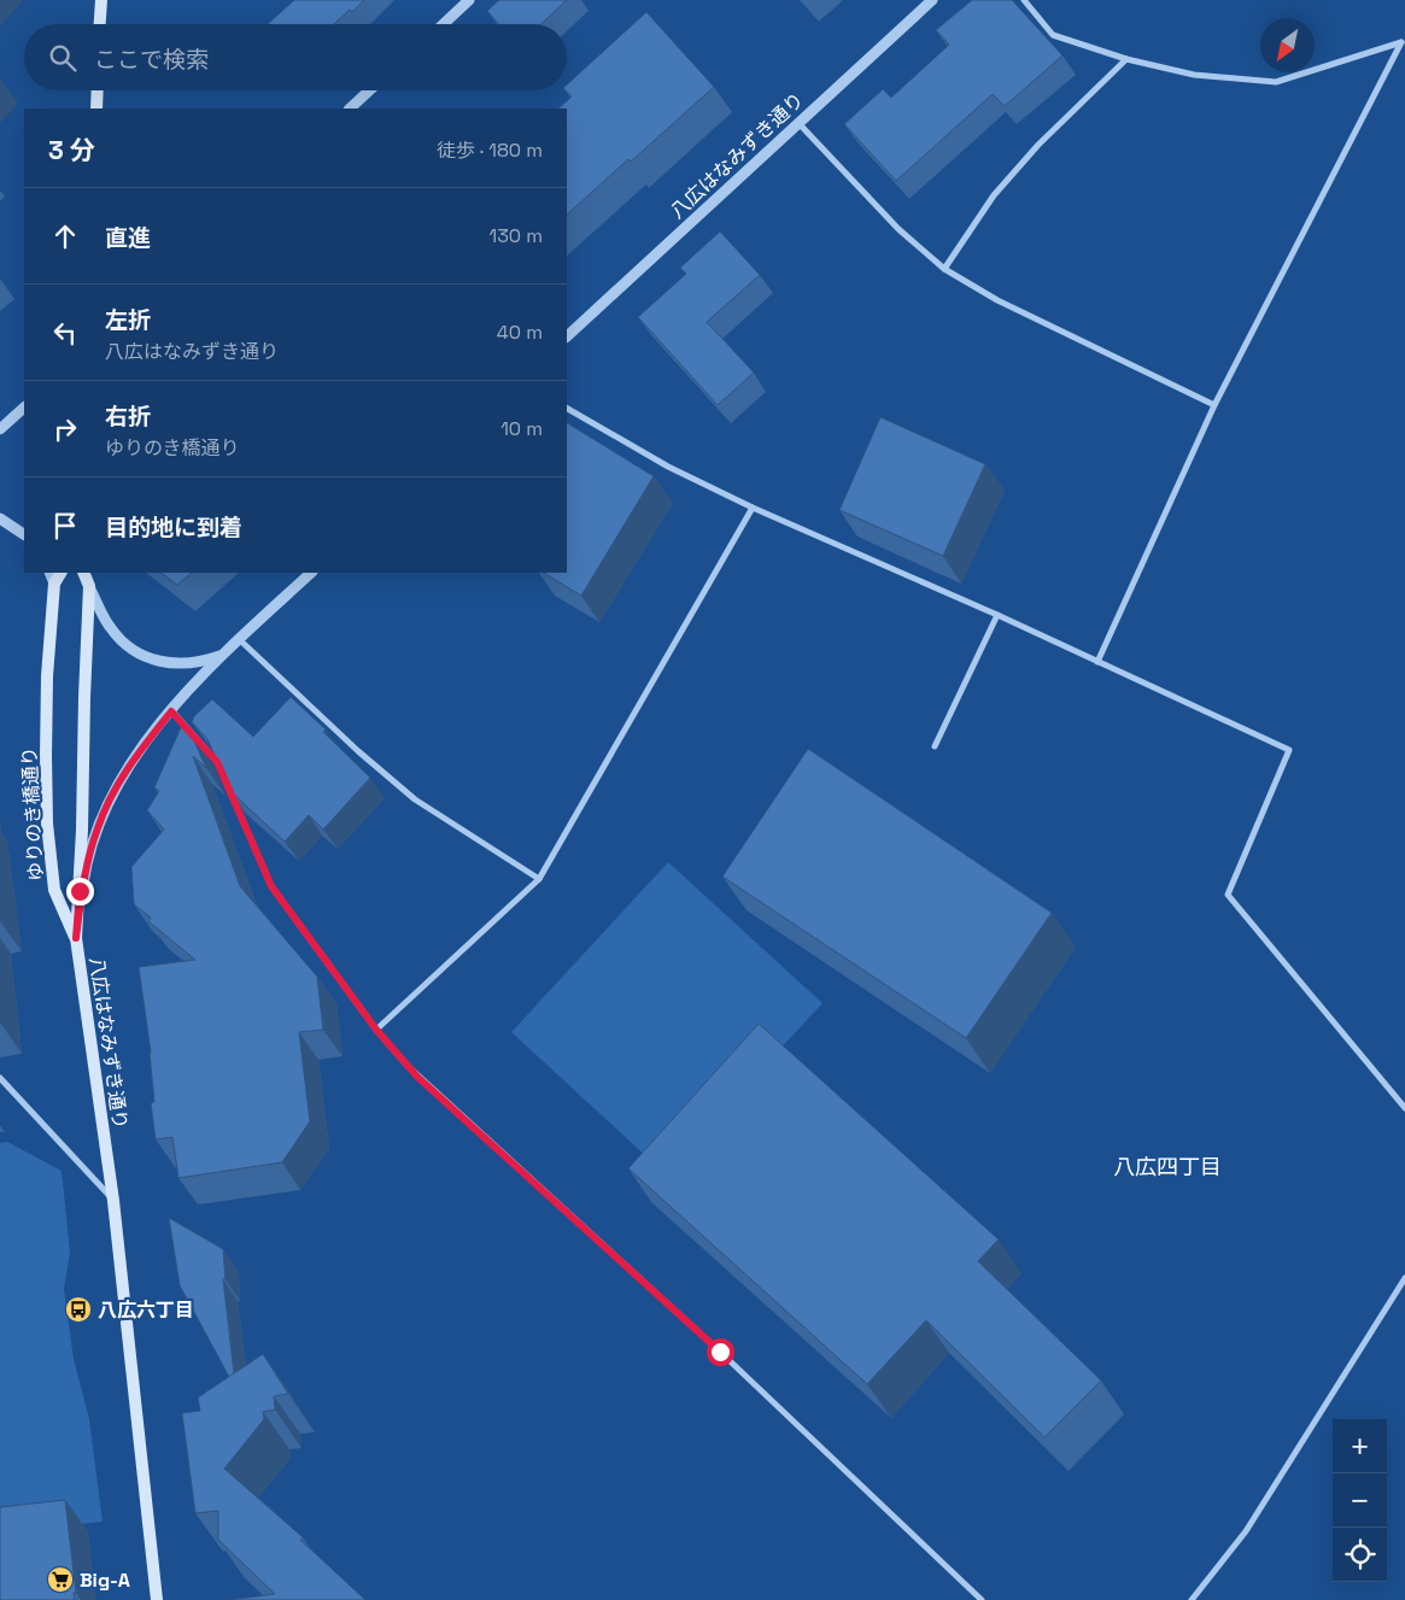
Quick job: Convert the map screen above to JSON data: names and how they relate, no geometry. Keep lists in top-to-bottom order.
{
  "streets": {
    "main road": ["八広はなみずき通り", "ゆりのき橋通り"]
  },
  "crossings": [
    ["八広はなみずき通り", "ゆりのき橋通り"]
  ],
  "districts": ["八広四丁目"],
  "places": {
    "bus stop": ["八広六丁目"],
    "supermarket": ["Big-A"]
  },
  "north": "bottom left",
  "page": {
    "search": "ここで検索",
    "heading": ["3 分", "徒歩 · 180 m"],
    "list": [
      ["直進", "130 m"],
      ["左折", "八広はなみずき通り", "40 m"],
      ["右折", "ゆりのき橋通り", "10 m"],
      "目的地に到着"
    ],
    "map_buttons": ["+", "−"]
  }
}
